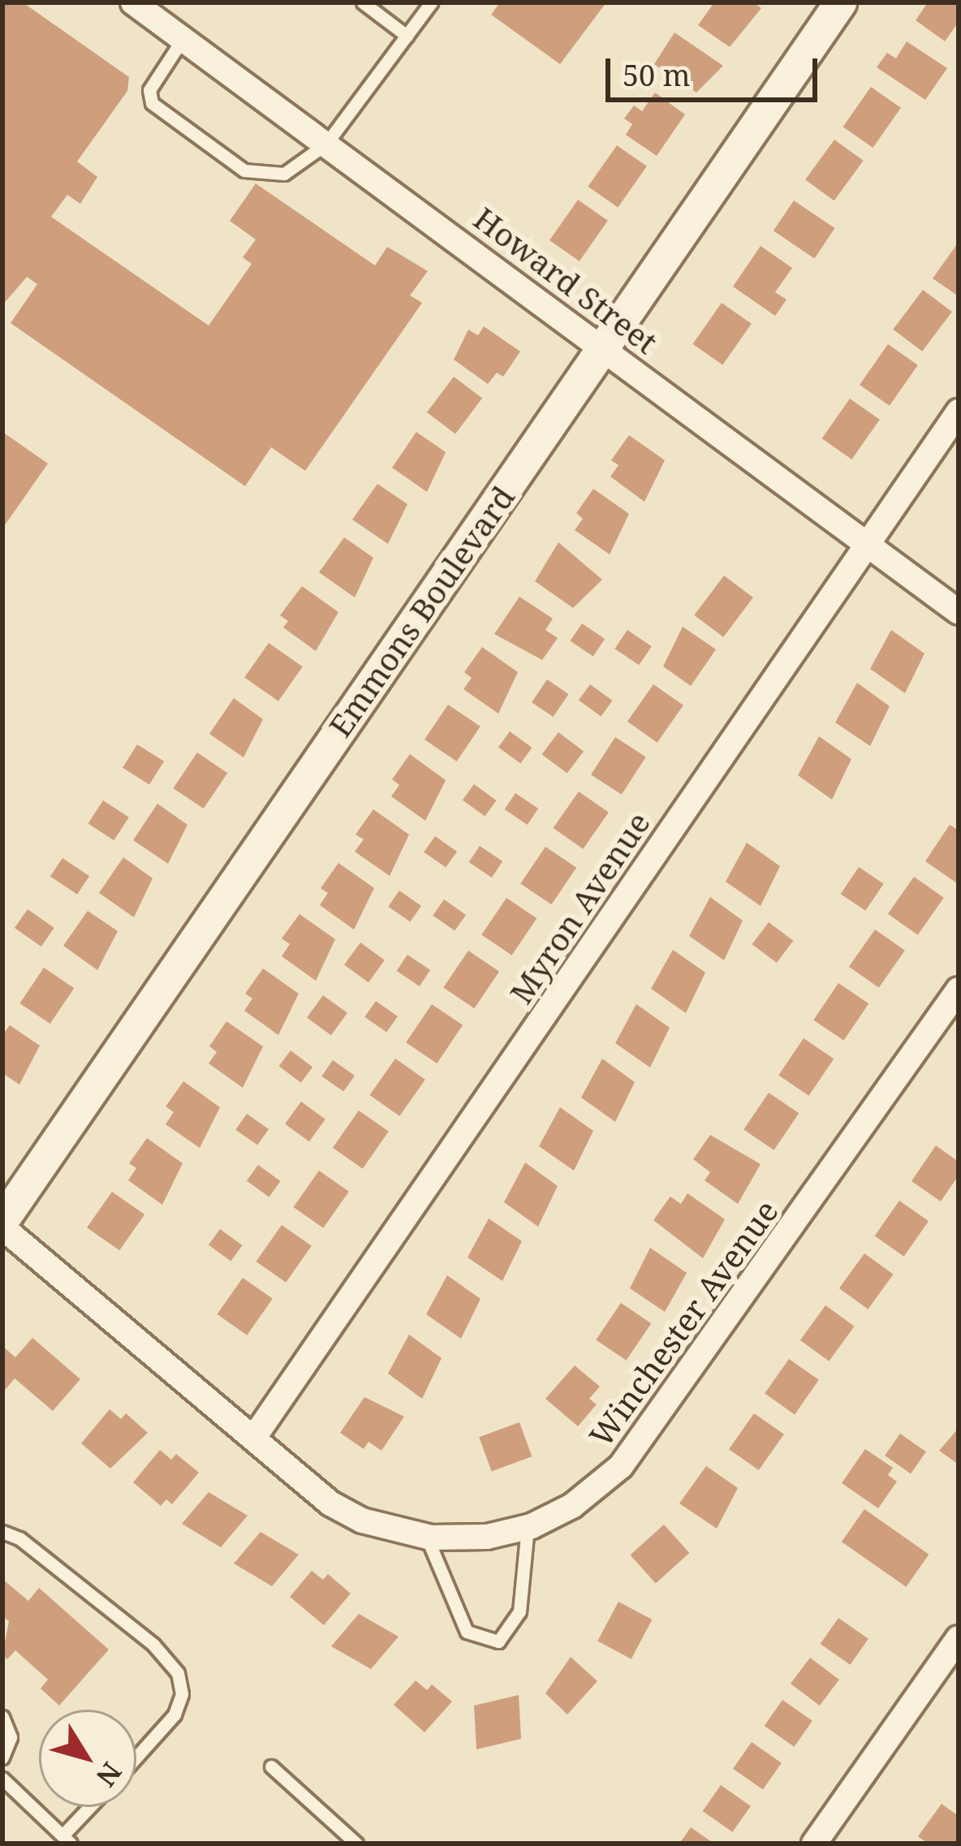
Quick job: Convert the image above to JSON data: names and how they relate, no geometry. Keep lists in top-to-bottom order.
{
  "streets": {
    "street": [
      "Howard Street",
      "Emmons Boulevard",
      "Myron Avenue",
      "Winchester Avenue"
    ]
  },
  "crossings": [
    ["Howard Street", "Emmons Boulevard"],
    ["Howard Street", "Myron Avenue"],
    ["Emmons Boulevard", "Winchester Avenue"],
    ["Myron Avenue", "Winchester Avenue"]
  ],
  "scale_bar": "50 m",
  "north": "bottom right"
}
